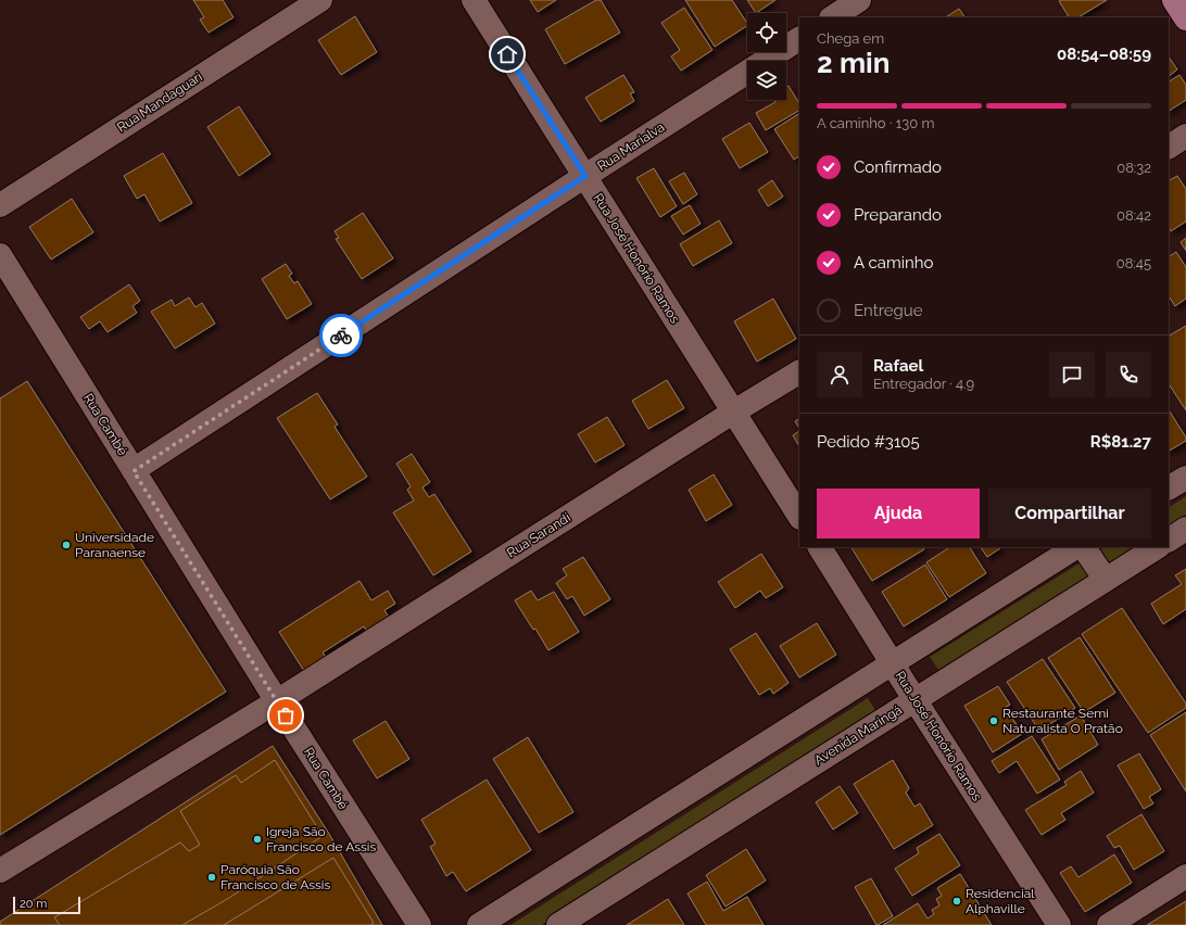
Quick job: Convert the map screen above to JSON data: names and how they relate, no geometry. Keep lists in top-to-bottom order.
{
  "streets": {
    "street": [
      "Rua Mandaguari",
      "Rua Marialva",
      "Rua José Honório Ramos",
      "Rua Cambé",
      "Rua Sarandi",
      "Avenida Maringá"
    ]
  },
  "crossings": [
    ["Rua Marialva", "Rua José Honório Ramos"],
    ["Rua Marialva", "Rua Cambé"],
    ["Rua José Honório Ramos", "Rua Sarandi"],
    ["Rua José Honório Ramos", "Avenida Maringá"],
    ["Rua Cambé", "Rua Sarandi"]
  ],
  "places": [
    "Universidade Paranaense",
    "Restaurante Semi Naturalista O Pratão",
    "Igreja São Francisco de Assis",
    "Paróquia São Francisco de Assis",
    "Residencial Alphaville"
  ],
  "scale_bar": "20 m",
  "page": {
    "heading": ["2 min", "Chega em", "08:54–08:59"],
    "panel": [
      "Rafael",
      "Entregador · 4.9",
      "Pedido #3105",
      "R$81.27"
    ],
    "bar": "A caminho · 130 m",
    "list": [
      ["Confirmado", "08:32"],
      ["Preparando", "08:42"],
      ["A caminho", "08:45"],
      "Entregue"
    ],
    "buttons": ["Ajuda", "Compartilhar"],
    "scale": "20 m"
  }
}
